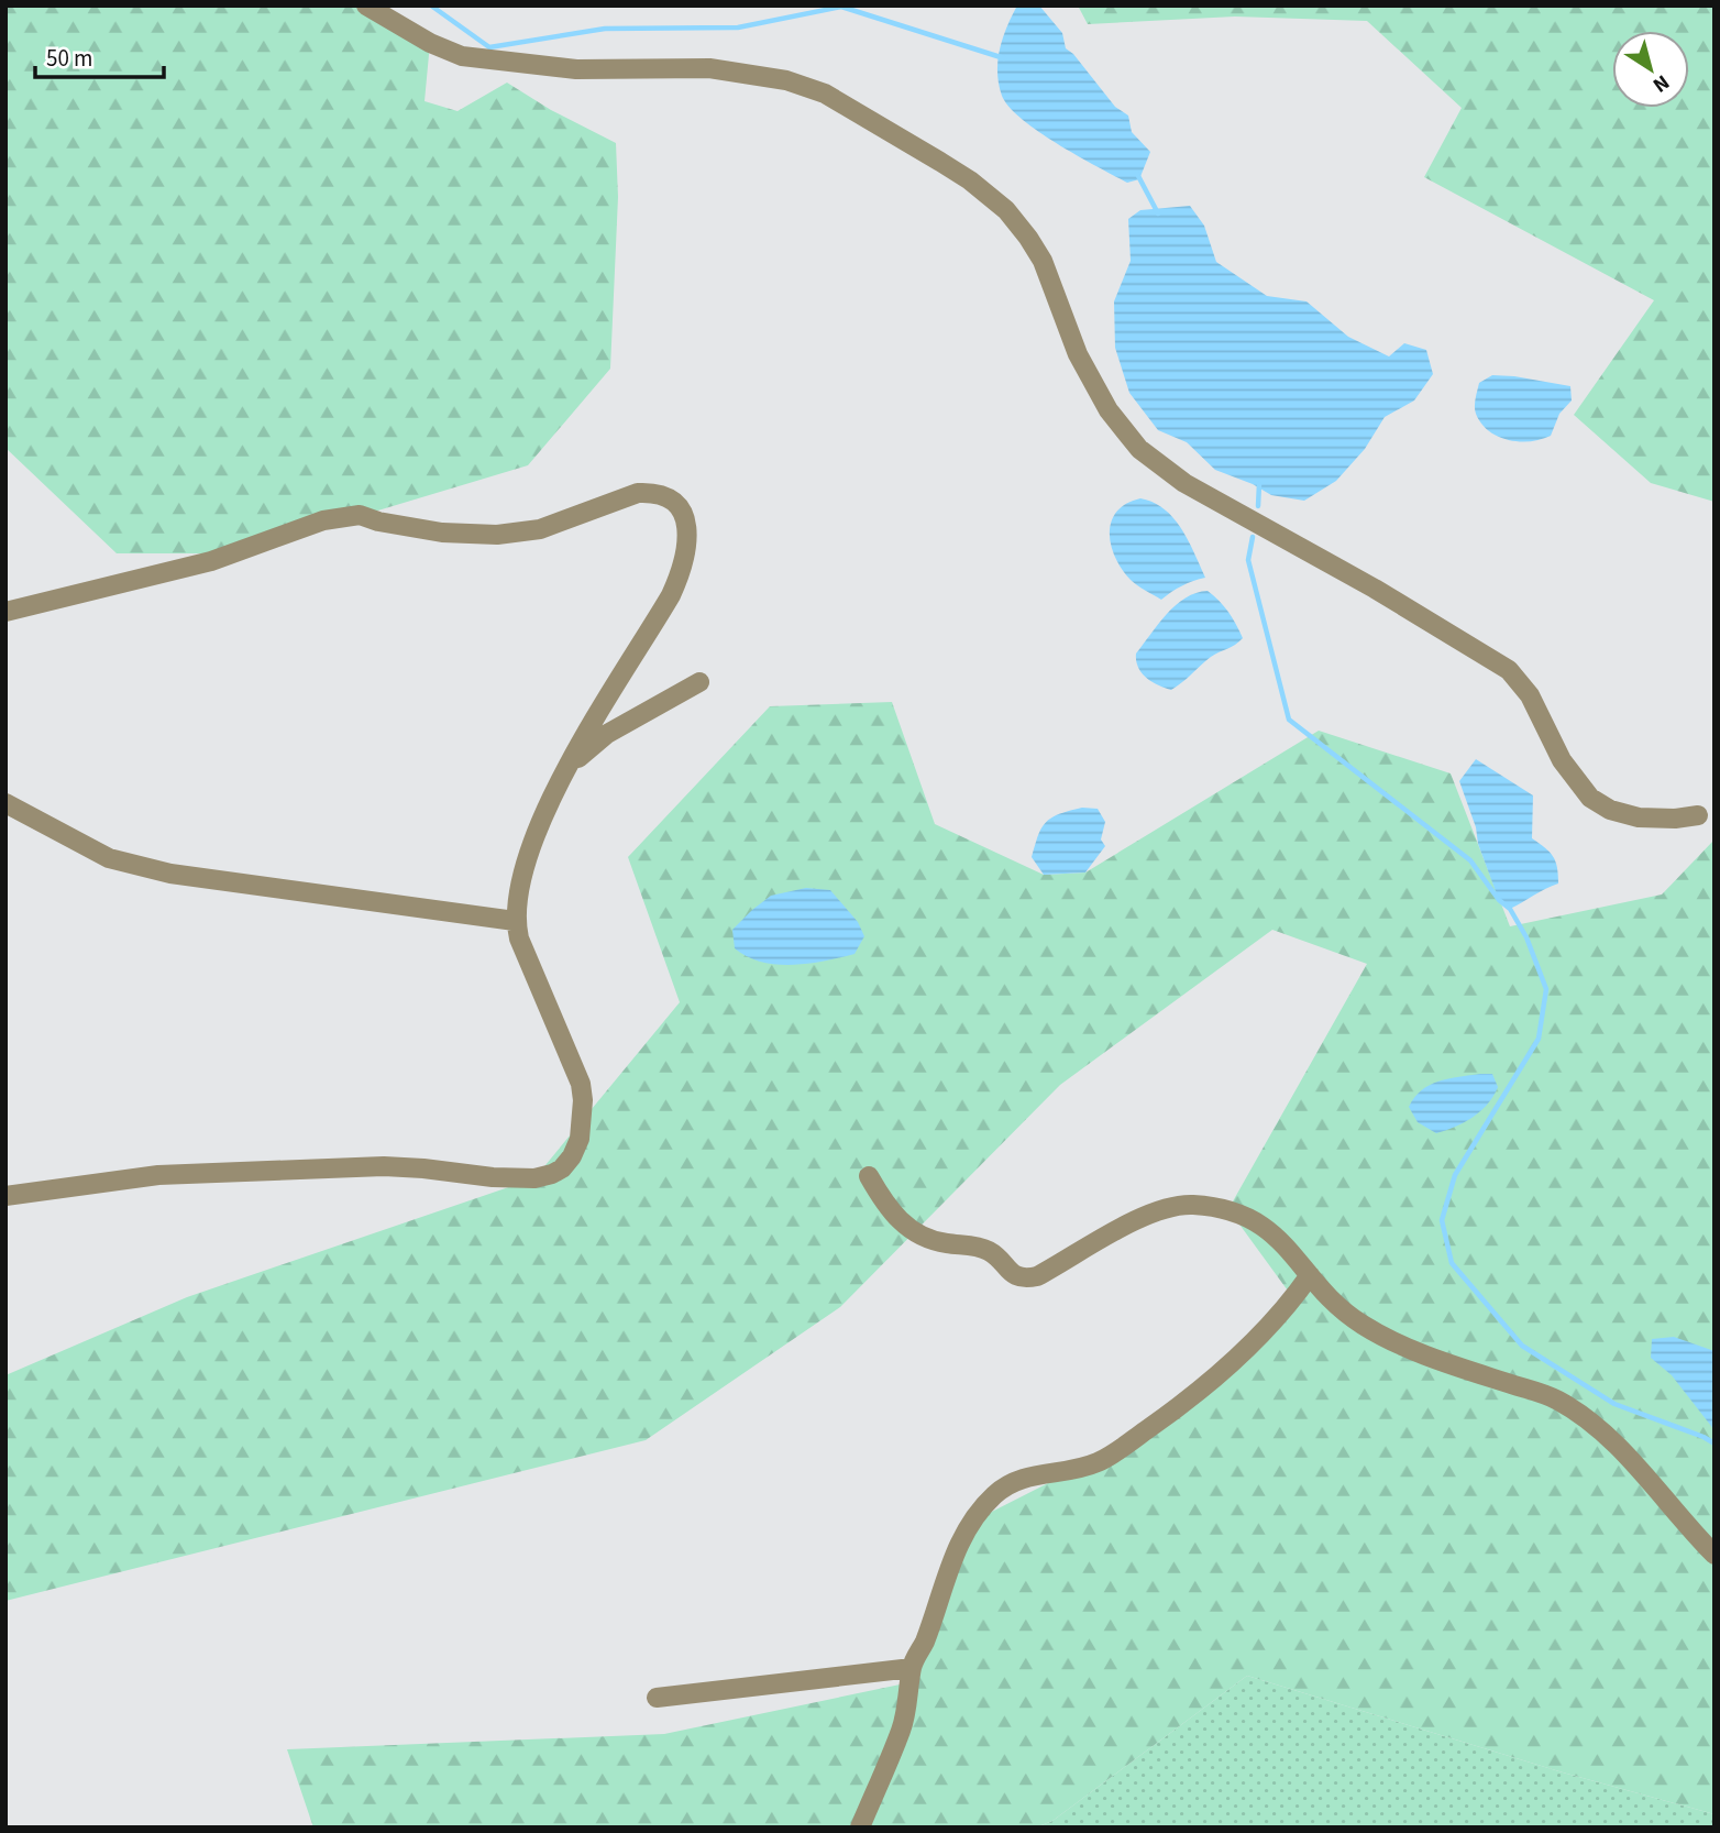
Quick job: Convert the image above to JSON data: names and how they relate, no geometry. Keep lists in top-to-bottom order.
{
  "scale_bar": "50 m",
  "north": "bottom right"
}
